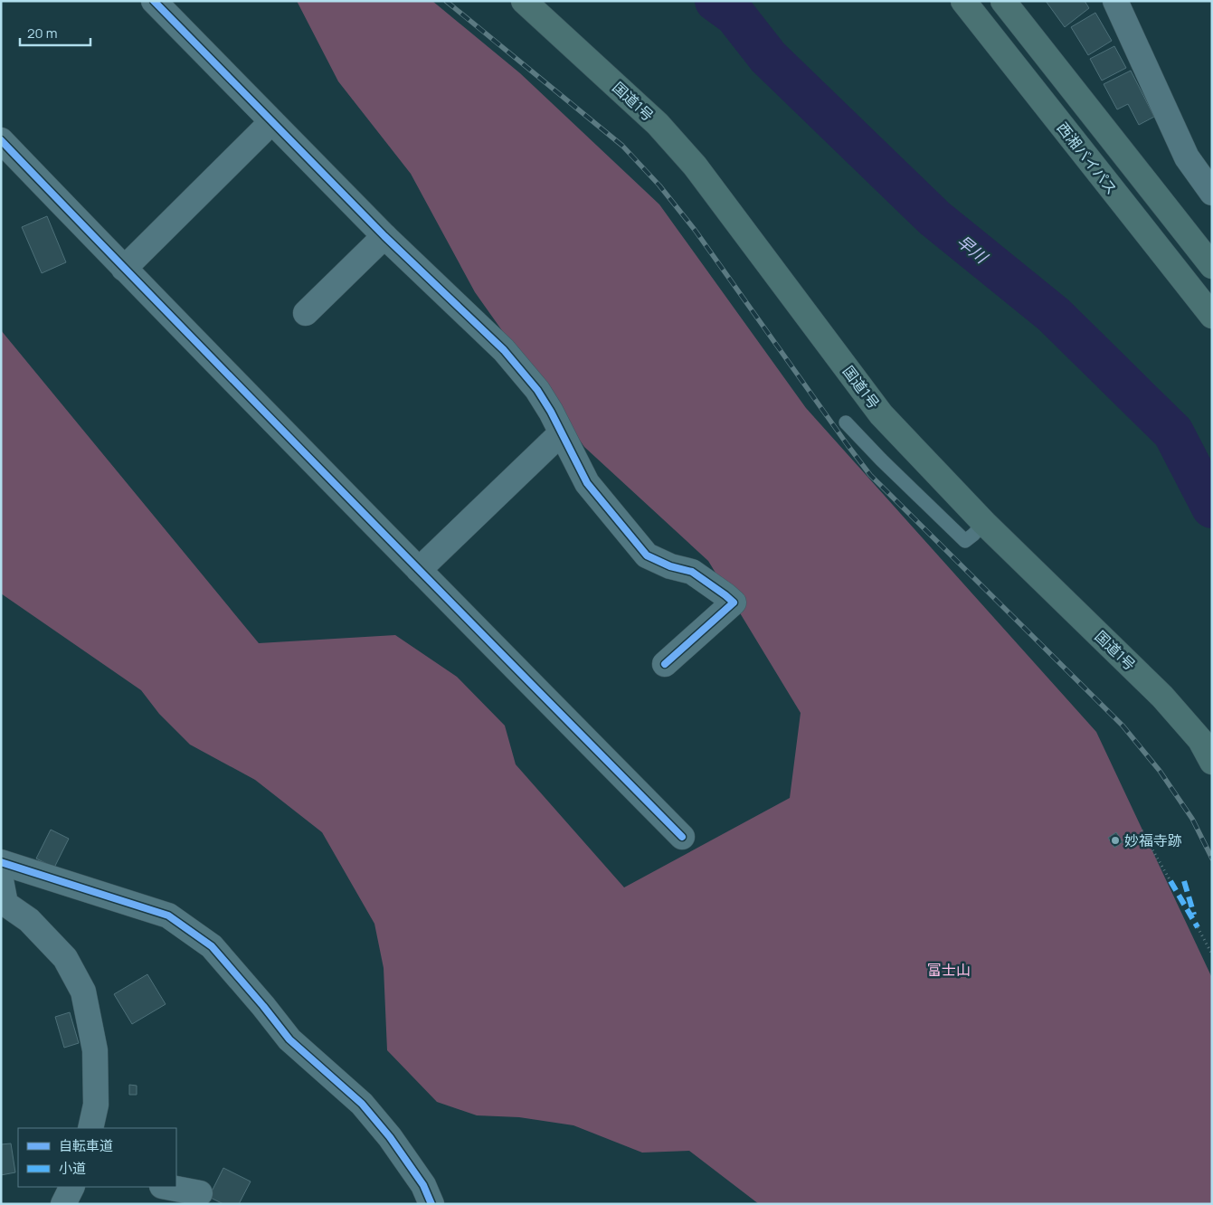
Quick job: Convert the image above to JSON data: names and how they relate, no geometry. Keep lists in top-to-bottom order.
{
  "streets": {
    "highway": ["国道1号", "西湘バイパス"]
  },
  "water": ["早川"],
  "parks": ["富士山"],
  "places": ["妙福寺跡"],
  "legend": ["自転車道", "小道"],
  "scale_bar": "20 m"
}
